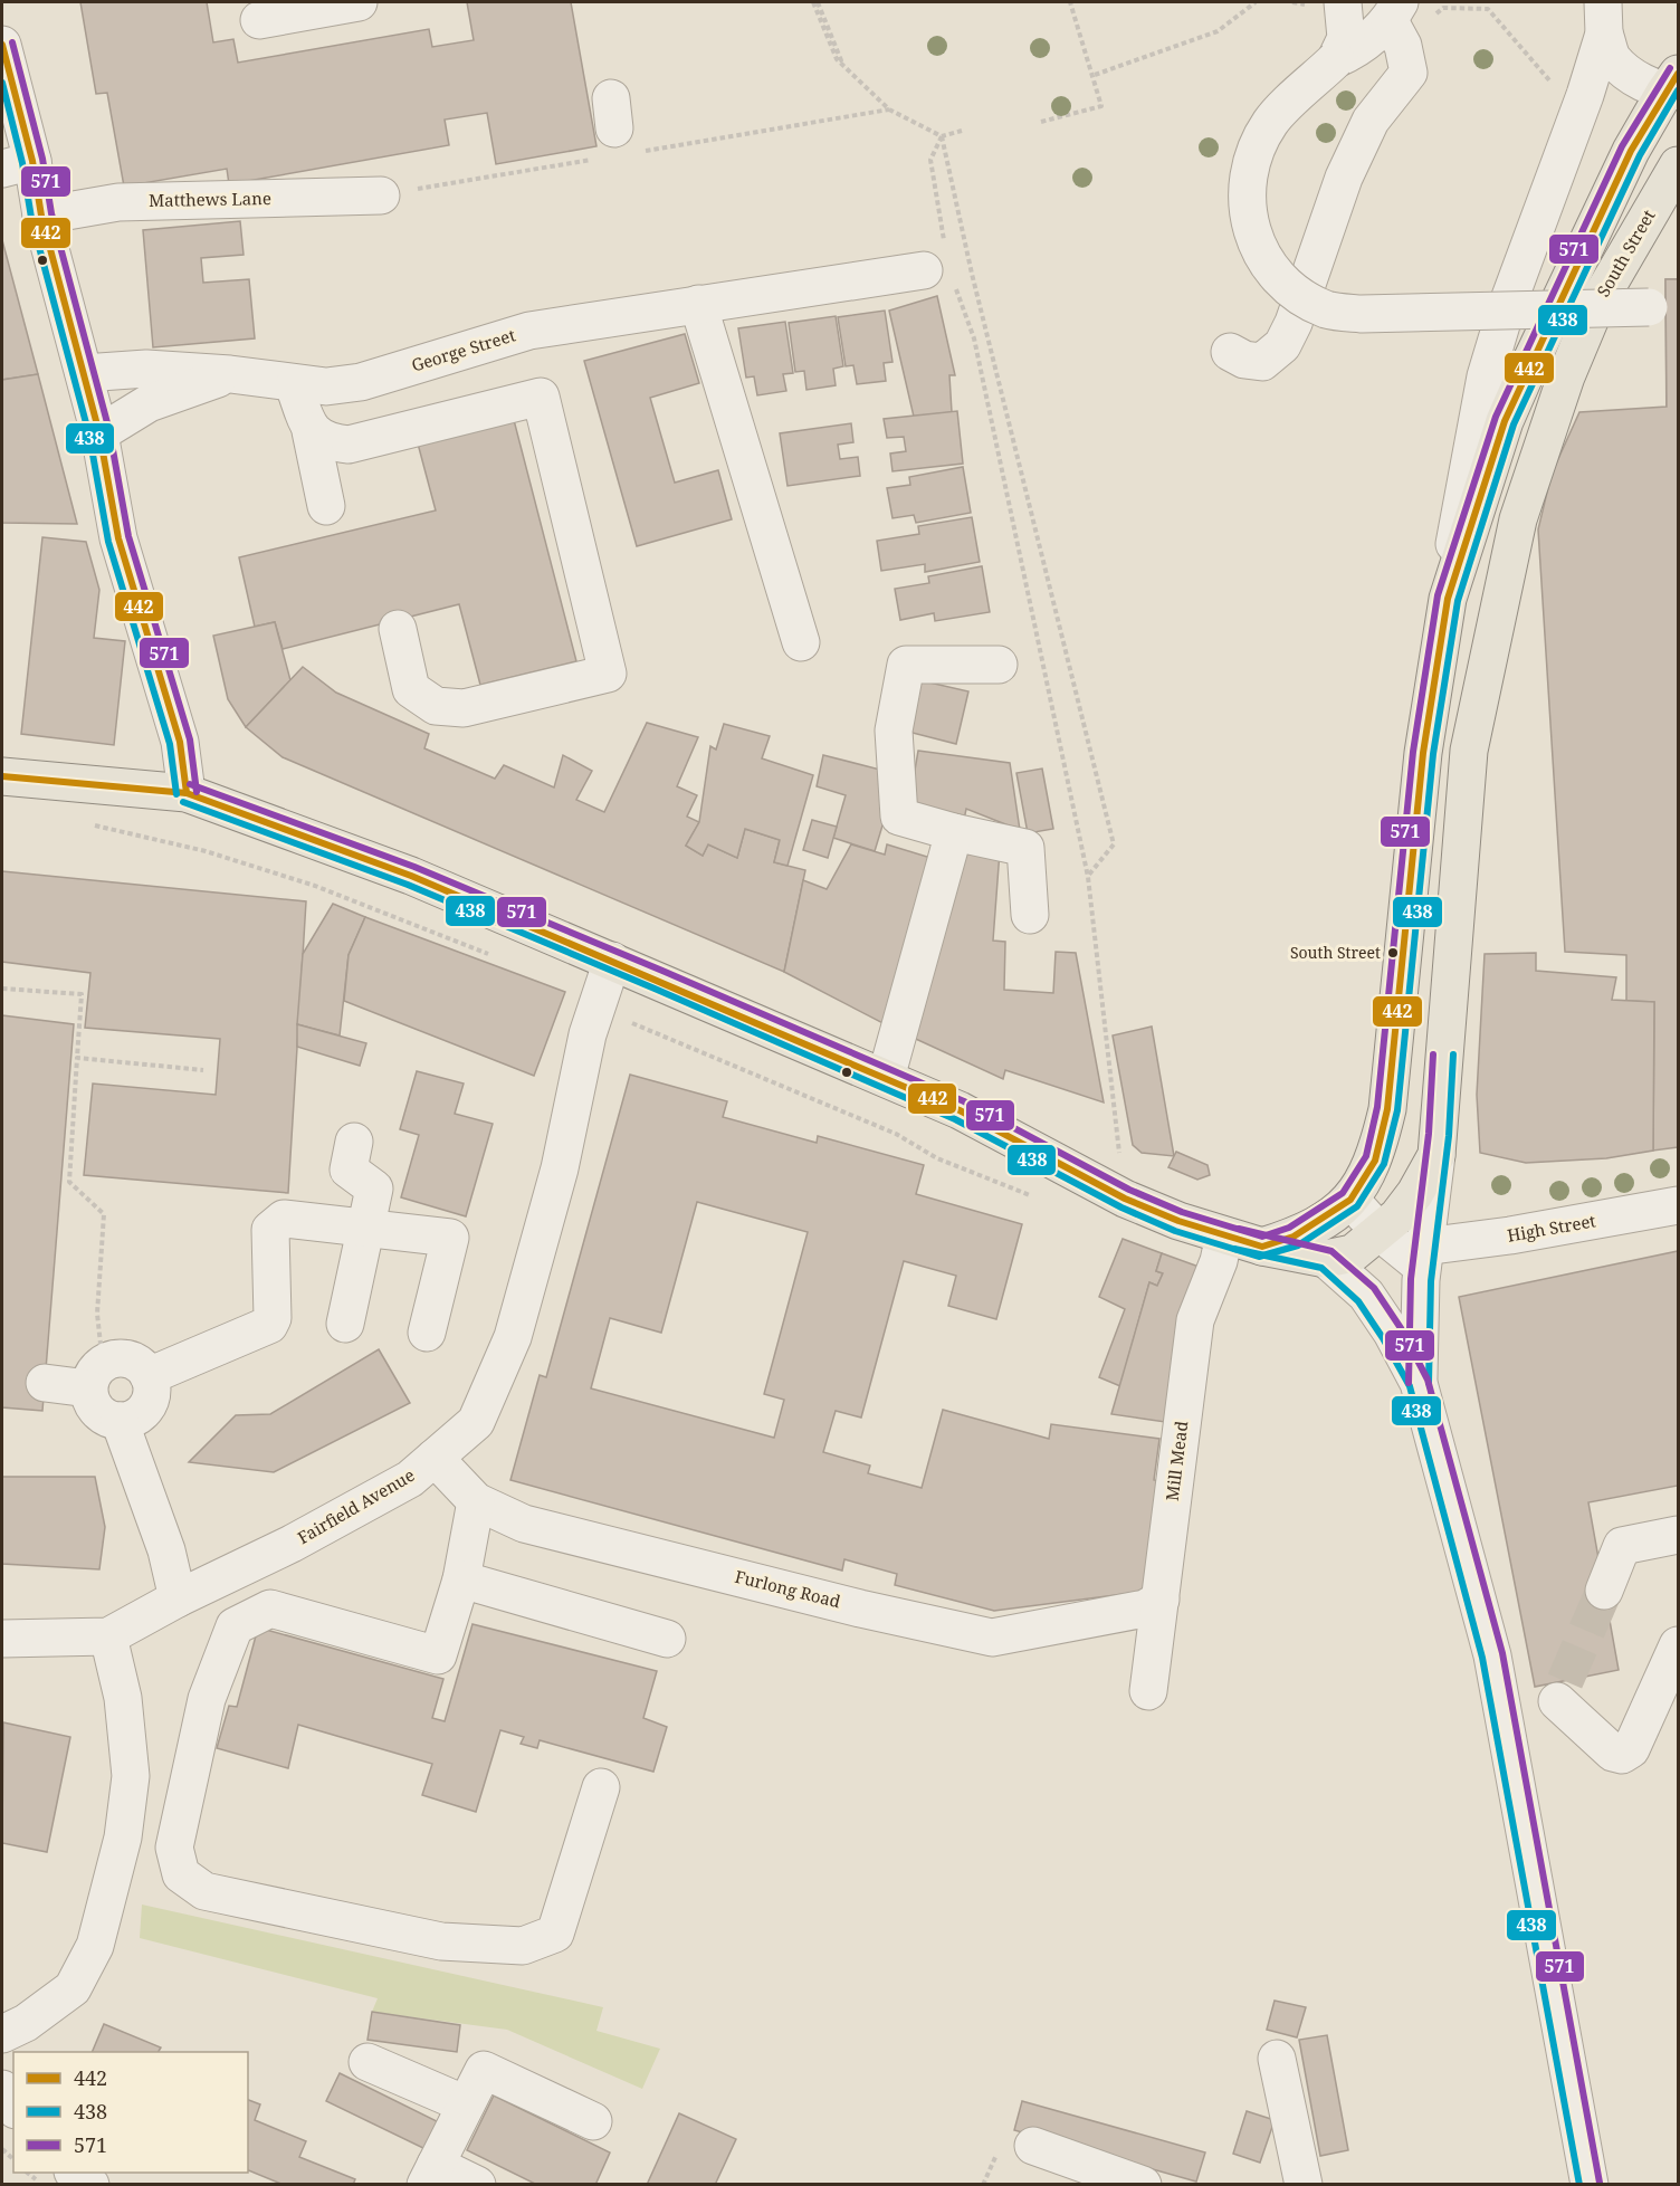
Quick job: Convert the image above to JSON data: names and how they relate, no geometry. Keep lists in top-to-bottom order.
{
  "streets": {
    "main road": ["South Street"],
    "street": [
      "Matthews Lane",
      "George Street",
      "High Street",
      "Mill Mead",
      "Fairfield Avenue",
      "Furlong Road"
    ]
  },
  "crossings": [
    ["Mill Mead", "Furlong Road"],
    ["Fairfield Avenue", "Furlong Road"]
  ],
  "places": ["South Street"],
  "lines": ["transit line 571", "transit line 442", "transit line 438"],
  "legend": ["442", "438", "571"]
}
